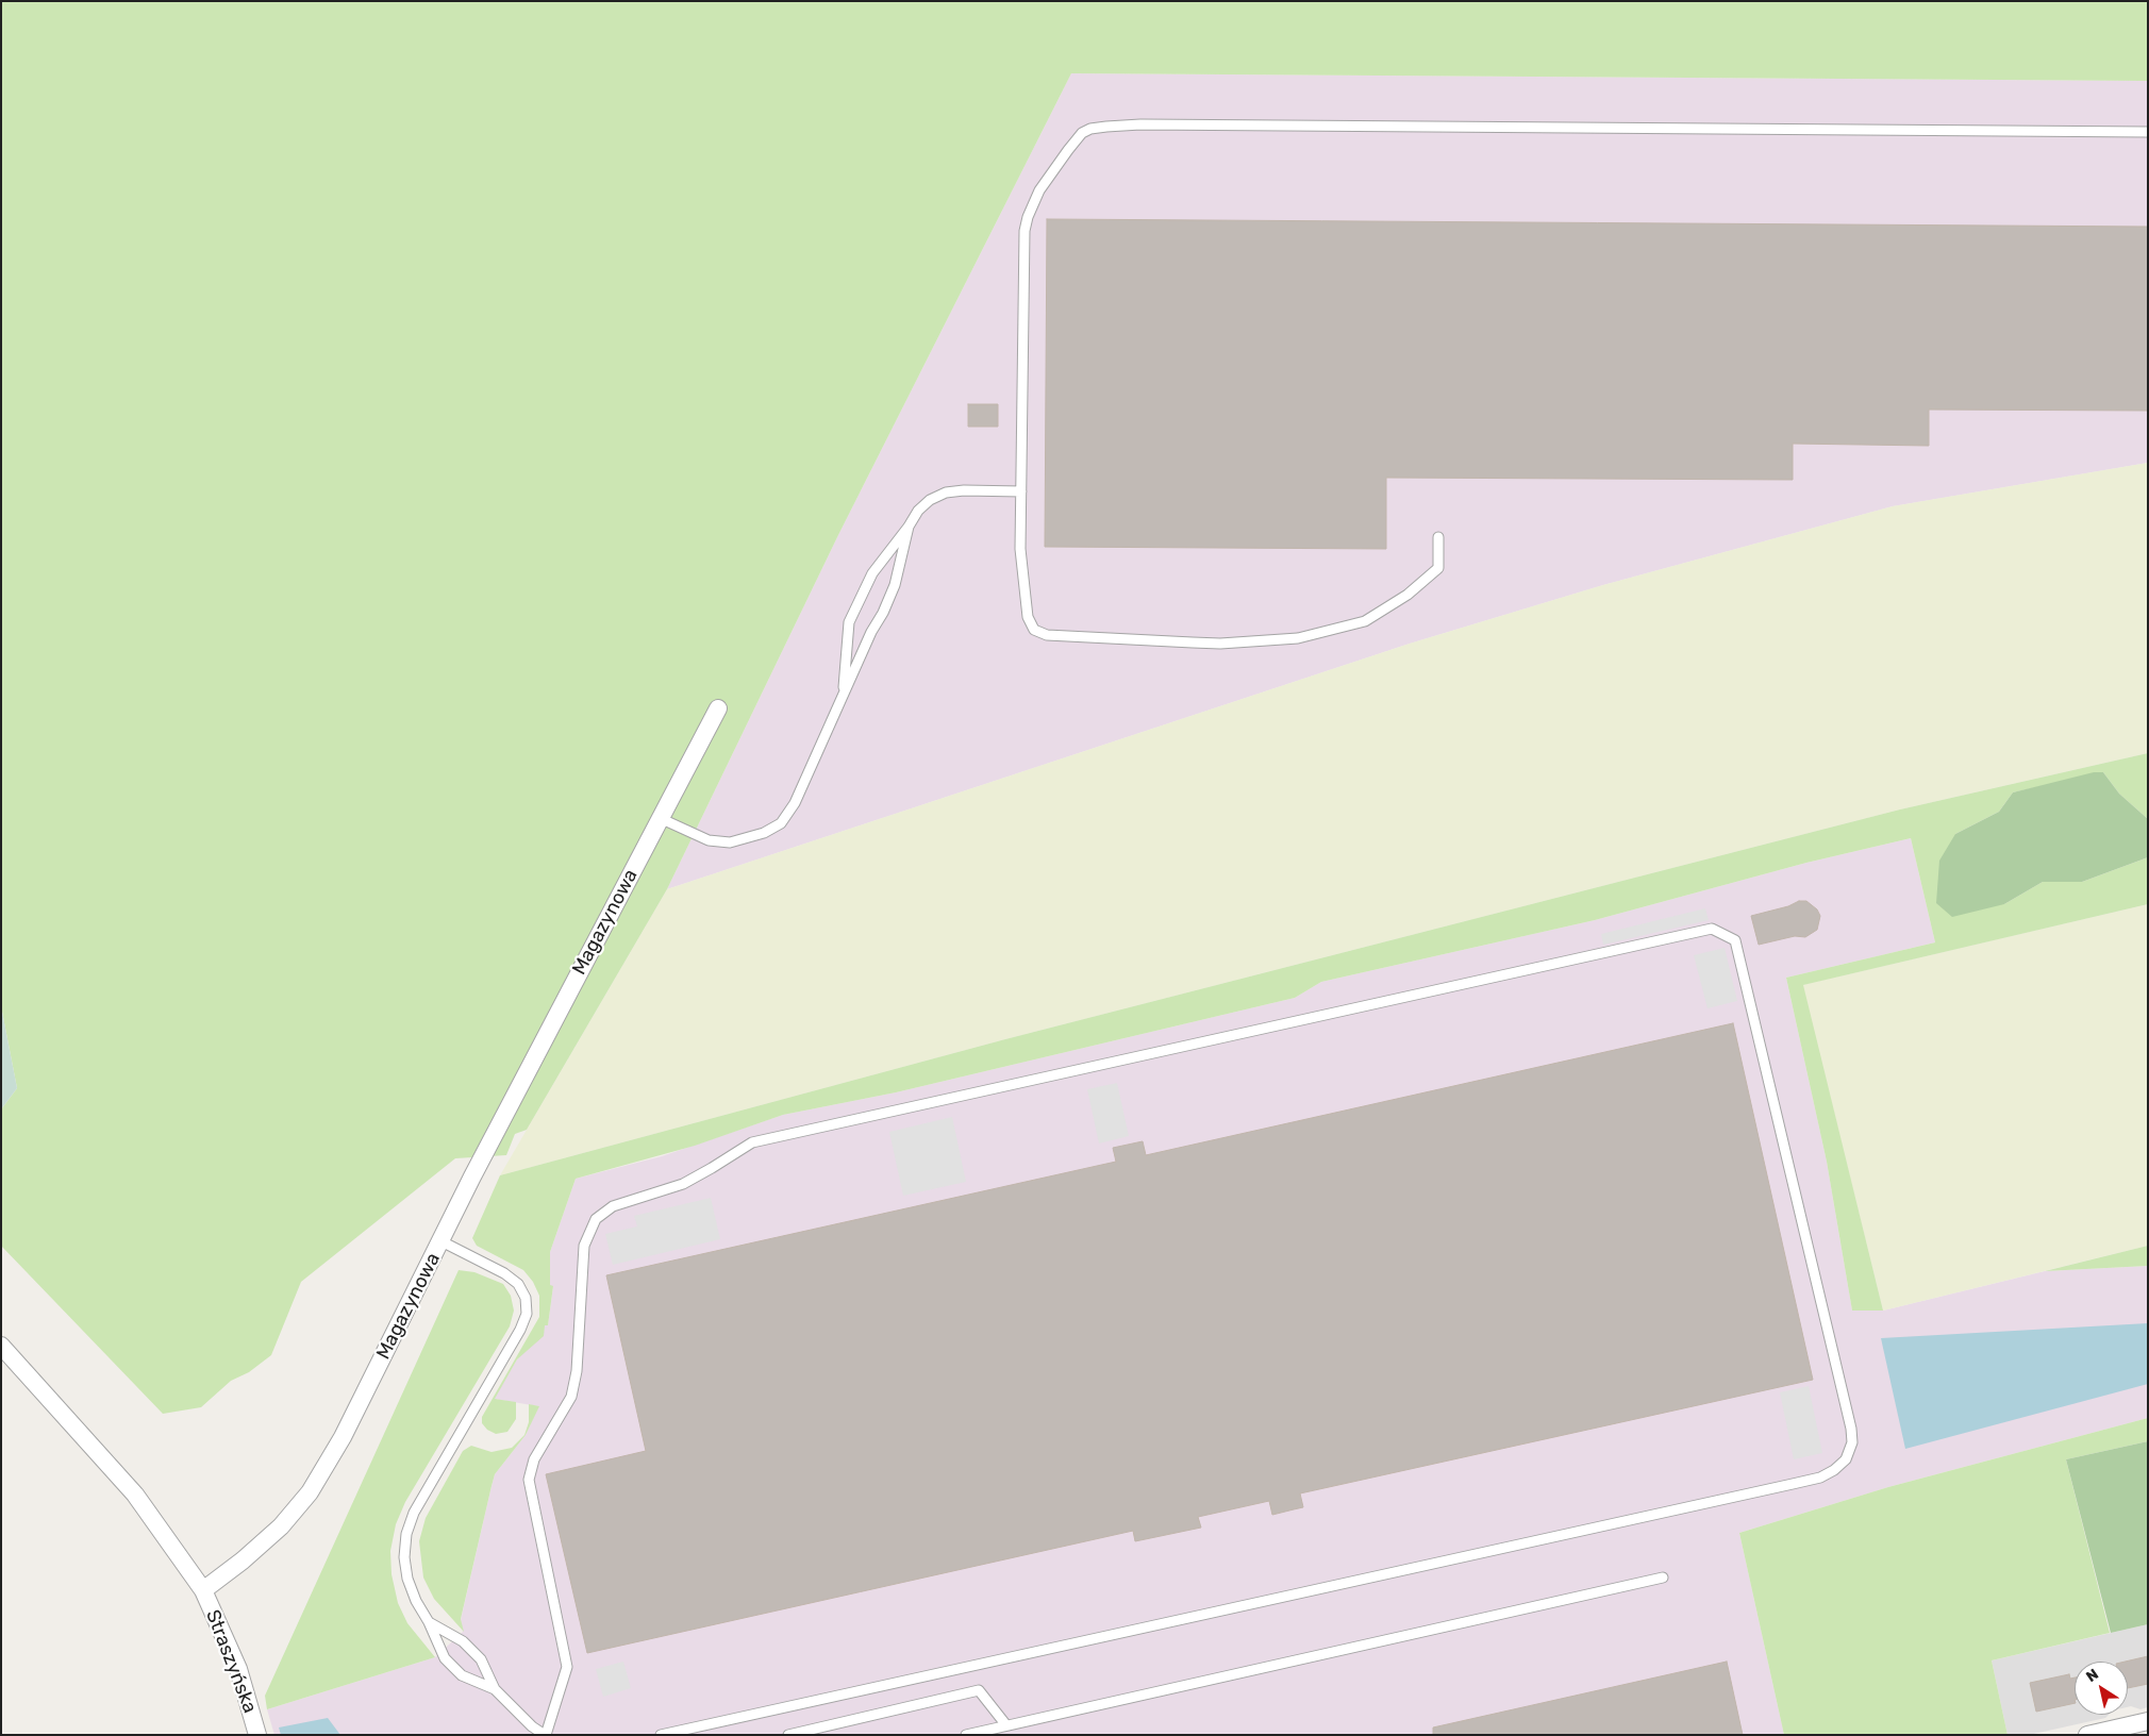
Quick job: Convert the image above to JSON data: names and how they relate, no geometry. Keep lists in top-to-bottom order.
{
  "streets": {
    "street": ["Magazynowa", "Straszyńska"]
  },
  "crossings": [
    ["Magazynowa", "Straszyńska"]
  ],
  "north": "top left"
}
